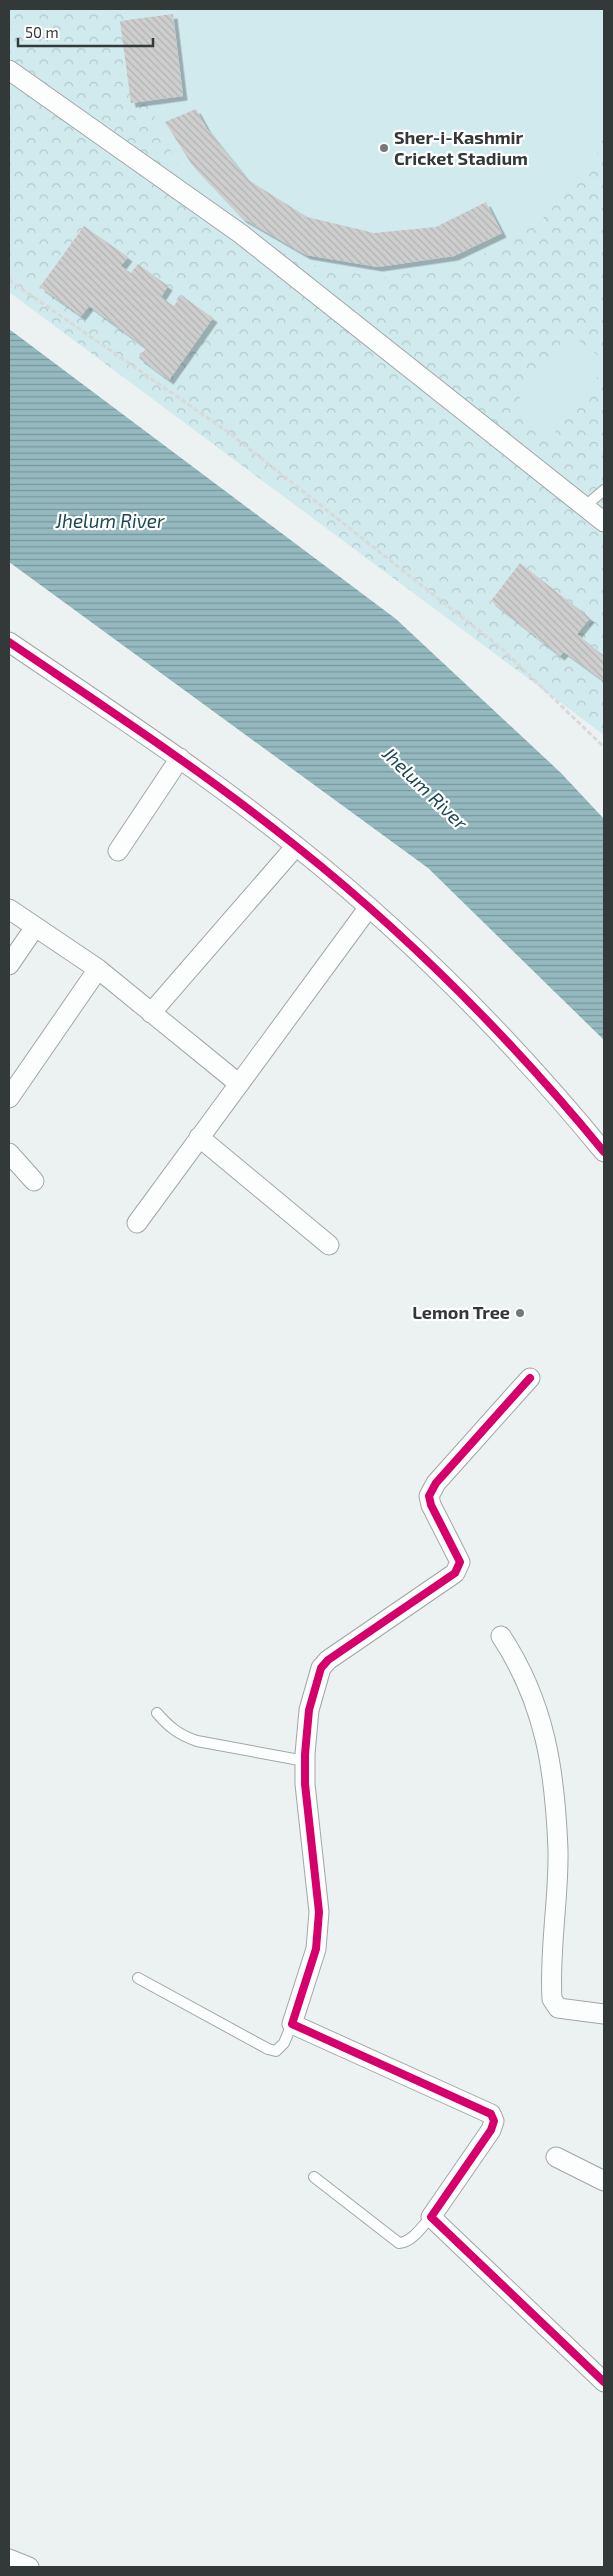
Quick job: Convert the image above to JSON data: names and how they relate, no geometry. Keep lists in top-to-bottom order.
{
  "water": ["Jhelum River"],
  "places": ["Sher-i-Kashmir Cricket Stadium", "Lemon Tree"],
  "scale_bar": "50 m"
}
